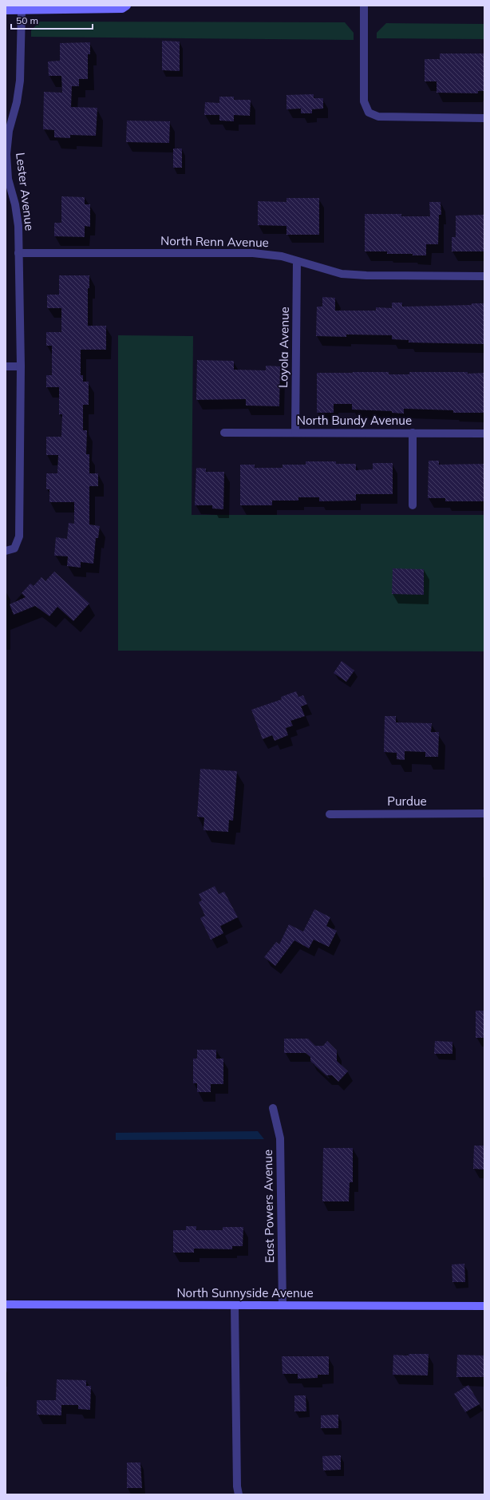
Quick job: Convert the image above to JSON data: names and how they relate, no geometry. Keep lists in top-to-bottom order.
{
  "streets": {
    "main road": ["North Sunnyside Avenue"],
    "street": [
      "Lester Avenue",
      "North Renn Avenue",
      "Loyola Avenue",
      "North Bundy Avenue",
      "Purdue",
      "East Powers Avenue"
    ]
  },
  "crossings": [
    ["Lester Avenue", "North Renn Avenue"],
    ["North Renn Avenue", "Loyola Avenue"],
    ["Loyola Avenue", "North Bundy Avenue"],
    ["East Powers Avenue", "North Sunnyside Avenue"]
  ],
  "scale_bar": "50 m"
}
